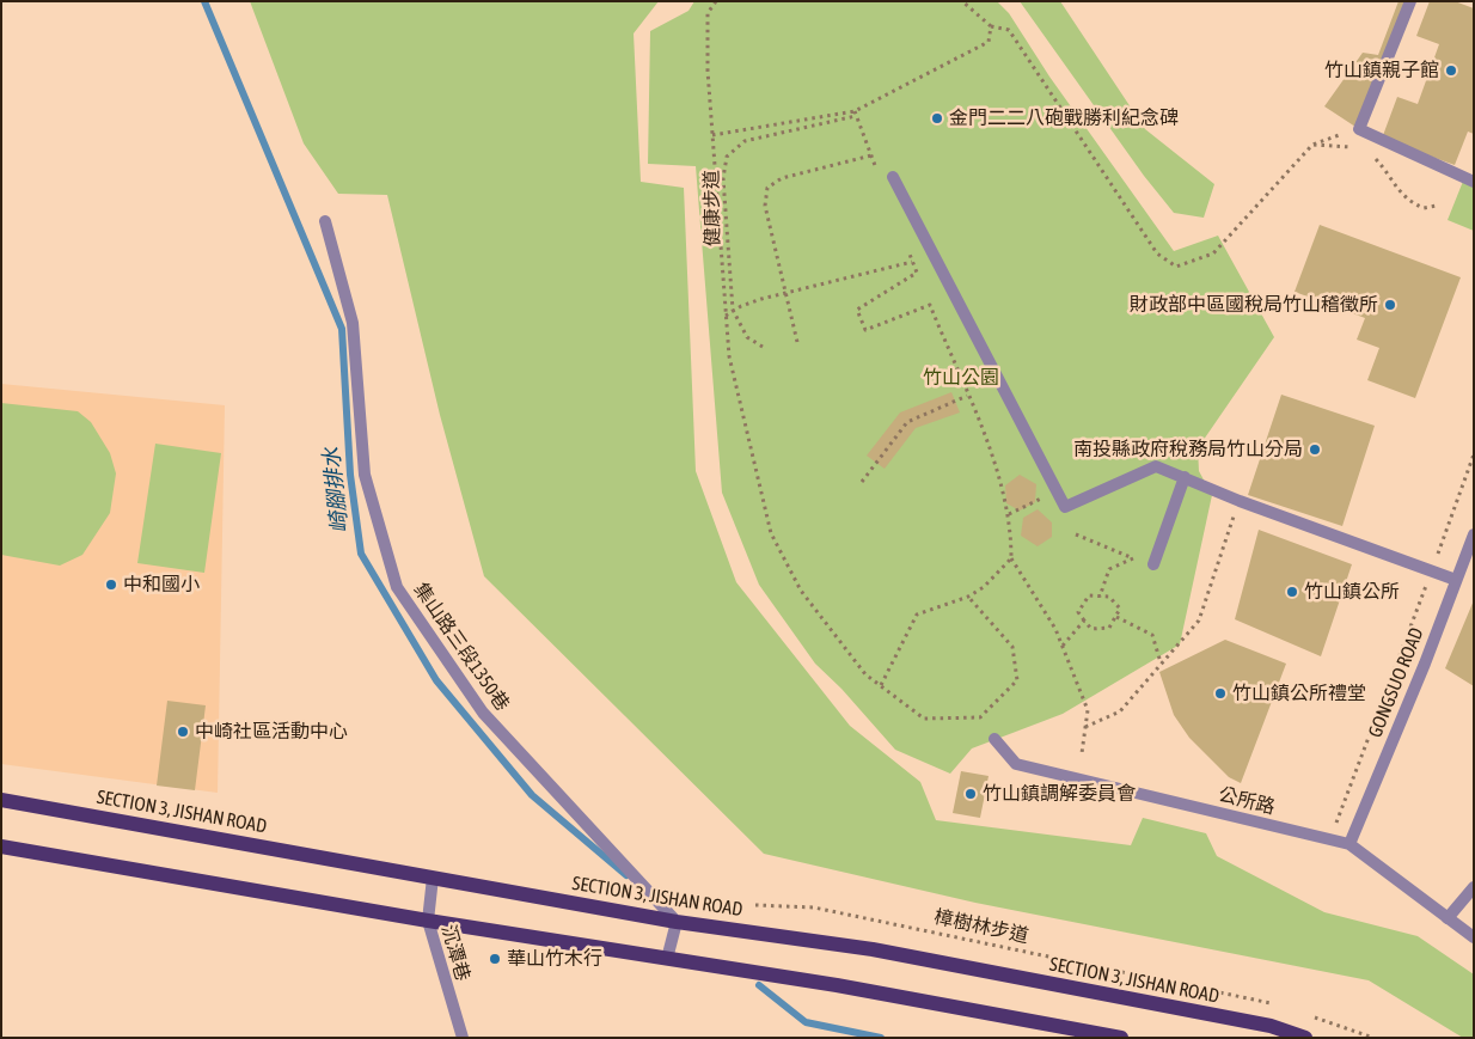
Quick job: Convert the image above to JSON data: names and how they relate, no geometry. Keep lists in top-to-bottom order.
{
  "streets": {
    "main road": ["SECTION 3, JISHAN ROAD"],
    "street": [
      "集山路三段1350巷",
      "GONGSUO ROAD",
      "公所路",
      "沉潭巷"
    ],
    "path": ["健康步道", "樟樹林步道"]
  },
  "crossings": [
    ["集山路三段1350巷", "SECTION 3, JISHAN ROAD"],
    ["GONGSUO ROAD", "公所路"],
    ["SECTION 3, JISHAN ROAD", "沉潭巷"]
  ],
  "water": ["崎腳排水"],
  "parks": ["竹山公園"],
  "places": [
    "竹山鎮親子館",
    "金門二二八砲戰勝利紀念碑",
    "財政部中區國稅局竹山稽徵所",
    "南投縣政府稅務局竹山分局",
    "中和國小",
    "竹山鎮公所",
    "竹山鎮公所禮堂",
    "中崎社區活動中心",
    "竹山鎮調解委員會",
    "華山竹木行"
  ]
}
